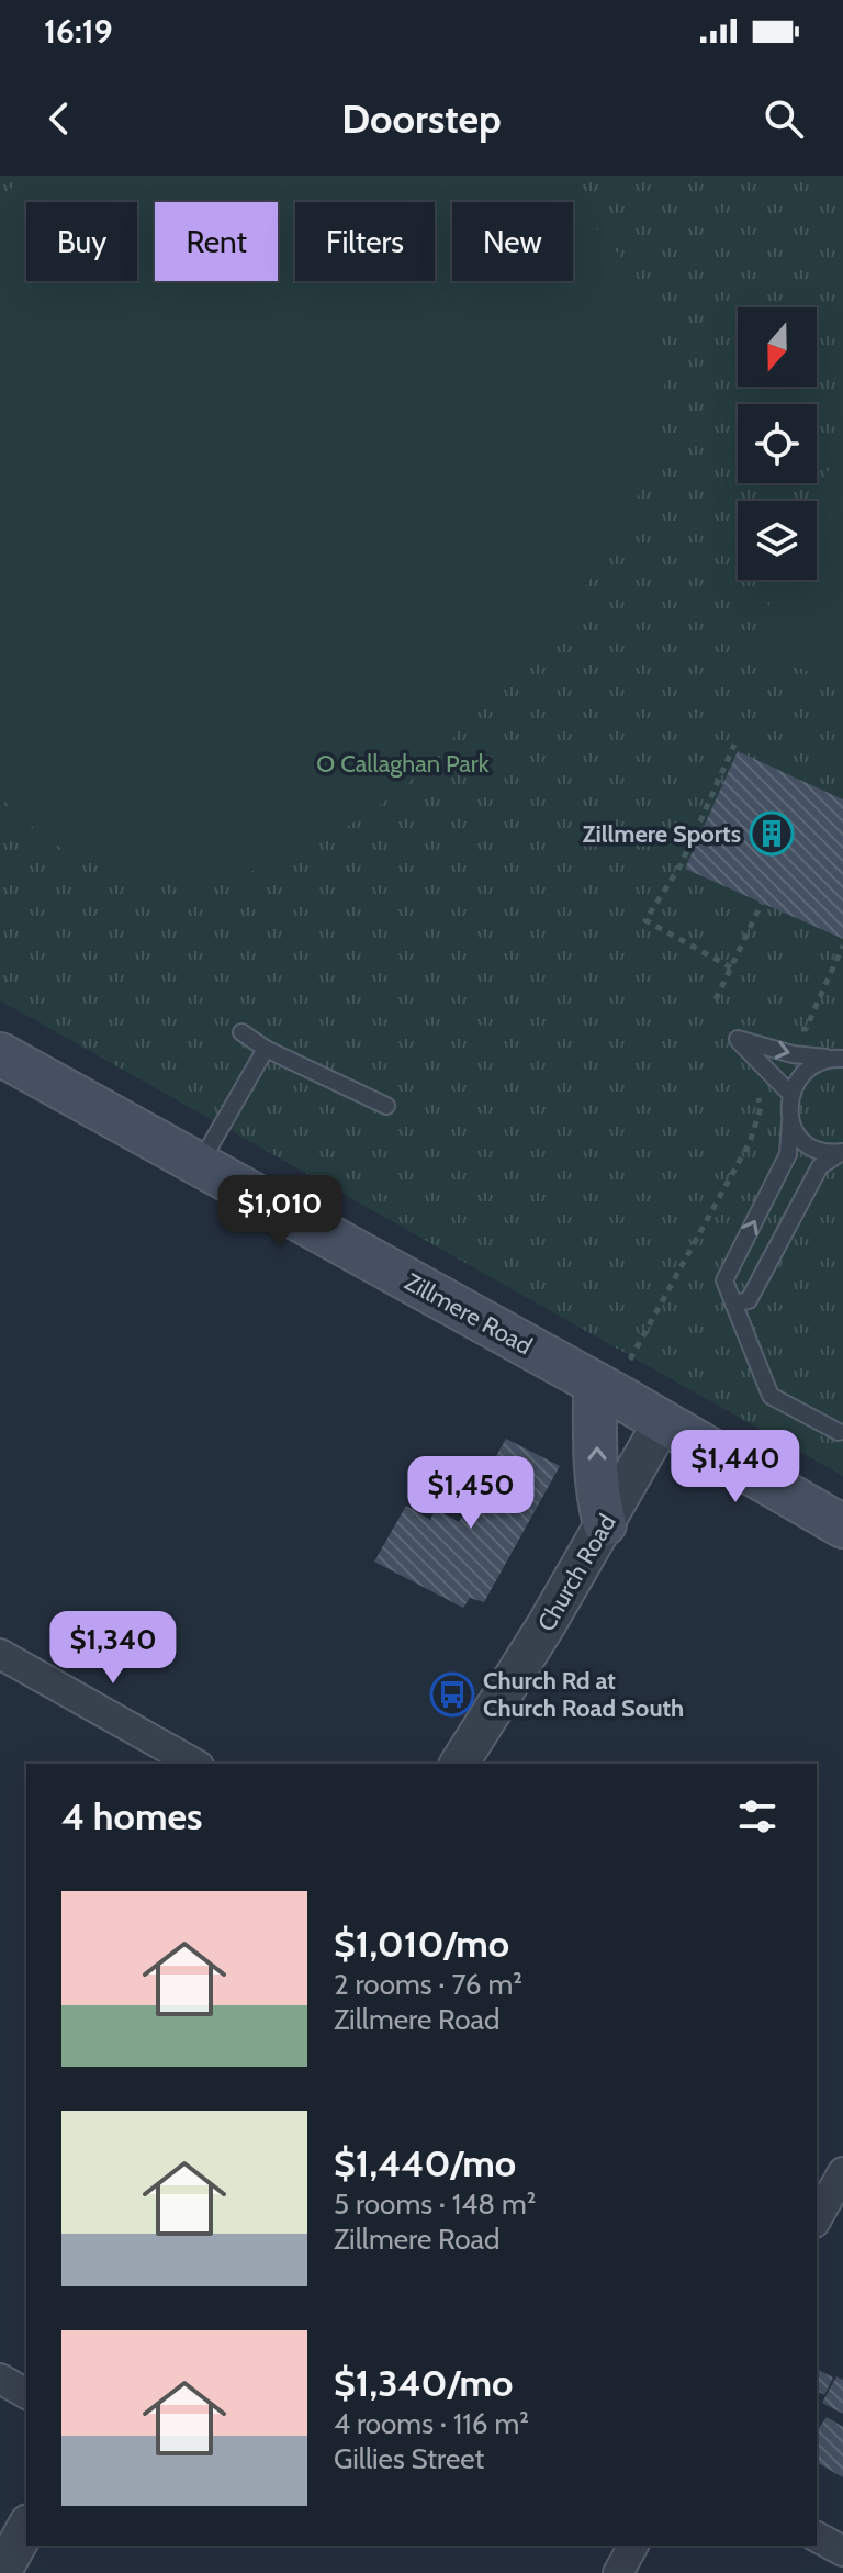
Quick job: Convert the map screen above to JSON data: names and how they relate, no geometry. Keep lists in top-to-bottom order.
{
  "streets": {
    "main road": ["Zillmere Road"],
    "street": ["Church Road"]
  },
  "crossings": [
    ["Zillmere Road", "Church Road"]
  ],
  "parks": ["O Callaghan Park"],
  "places": {
    "building": ["Zillmere Sports"],
    "bus stop": ["Church Rd at Church Road South"]
  },
  "north": "bottom",
  "page": {
    "status": "16:19",
    "header": "Doorstep",
    "chip": [
      "Buy",
      "Rent",
      "Filters",
      "New"
    ],
    "price": [
      "$1,010",
      "$1,440",
      "$1,450",
      "$1,340"
    ],
    "heading": "4 homes",
    "list": [
      {
        "name": "$1,010/mo",
        "note": "2 rooms · 76 m² · Zillmere Road"
      },
      {
        "name": "$1,440/mo",
        "note": "5 rooms · 148 m² · Zillmere Road"
      },
      {
        "name": "$1,340/mo",
        "note": "4 rooms · 116 m² · Gillies Street"
      }
    ]
  }
}
